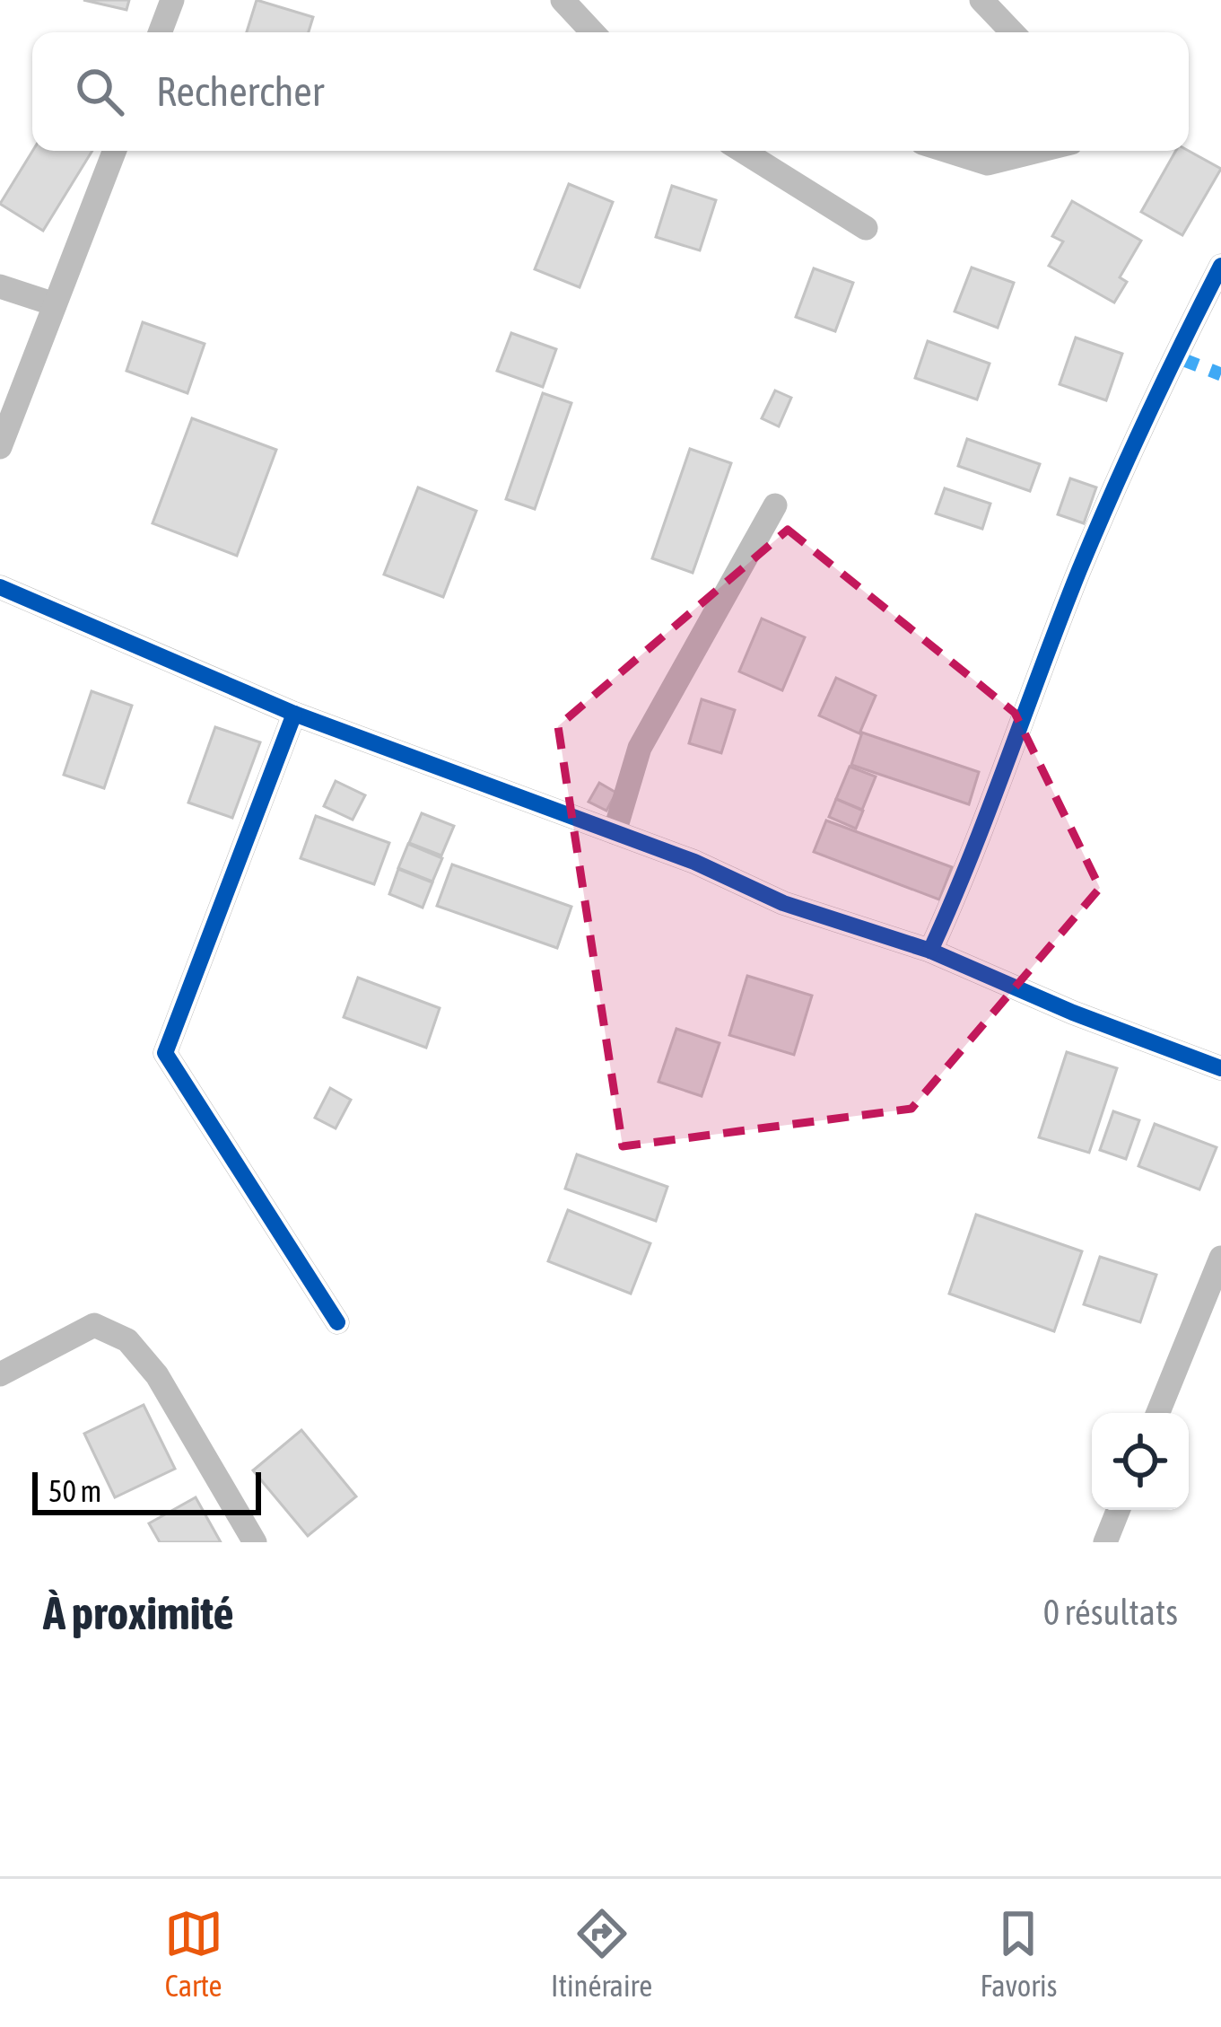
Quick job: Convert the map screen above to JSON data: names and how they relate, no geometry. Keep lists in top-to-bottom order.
{
  "scale_bar": "50 m",
  "page": {
    "search": "Rechercher",
    "scale": "50 m",
    "heading": ["À proximité", "0 résultats"],
    "nav": ["Carte", "Itinéraire", "Favoris"]
  }
}
